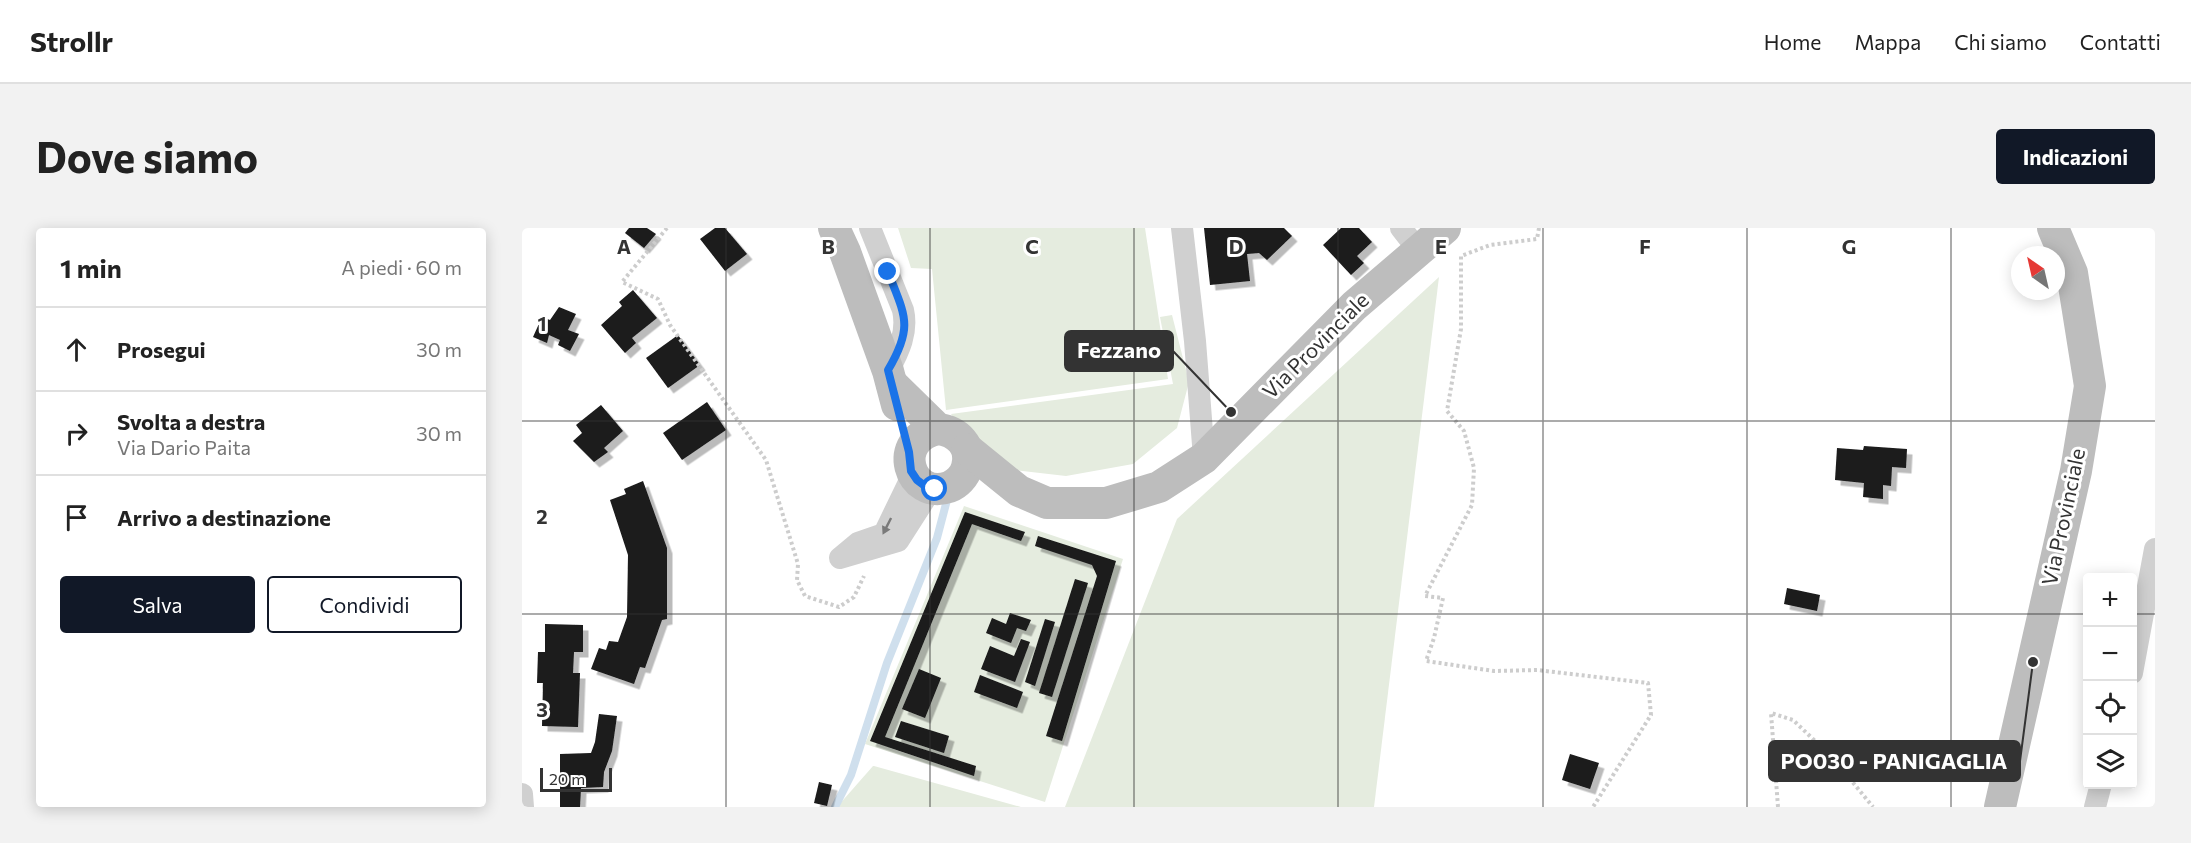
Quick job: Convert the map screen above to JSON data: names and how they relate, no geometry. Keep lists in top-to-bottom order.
{
  "streets": {
    "main road": ["Via Provinciale"]
  },
  "places": ["Fezzano", "PO030 - PANIGAGLIA"],
  "scale_bar": "20 m",
  "north": "top left",
  "page": {
    "header": "Strollr",
    "nav": [
      "Home",
      "Mappa",
      "Chi siamo",
      "Contatti"
    ],
    "buttons": [
      "Indicazioni",
      ["Salva", "Condividi"]
    ],
    "title": "Dove siamo",
    "heading": ["1 min", "A piedi · 60 m"],
    "list": [
      ["Prosegui", "30 m"],
      ["Svolta a destra", "Via Dario Paita", "30 m"],
      "Arrivo a destinazione"
    ],
    "map_buttons": ["+", "−"],
    "scale": "20 m"
  },
  "grid": {
    "columns": [
      "A",
      "B",
      "C",
      "D",
      "E",
      "F",
      "G"
    ],
    "rows": ["1", "2", "3"]
  }
}
